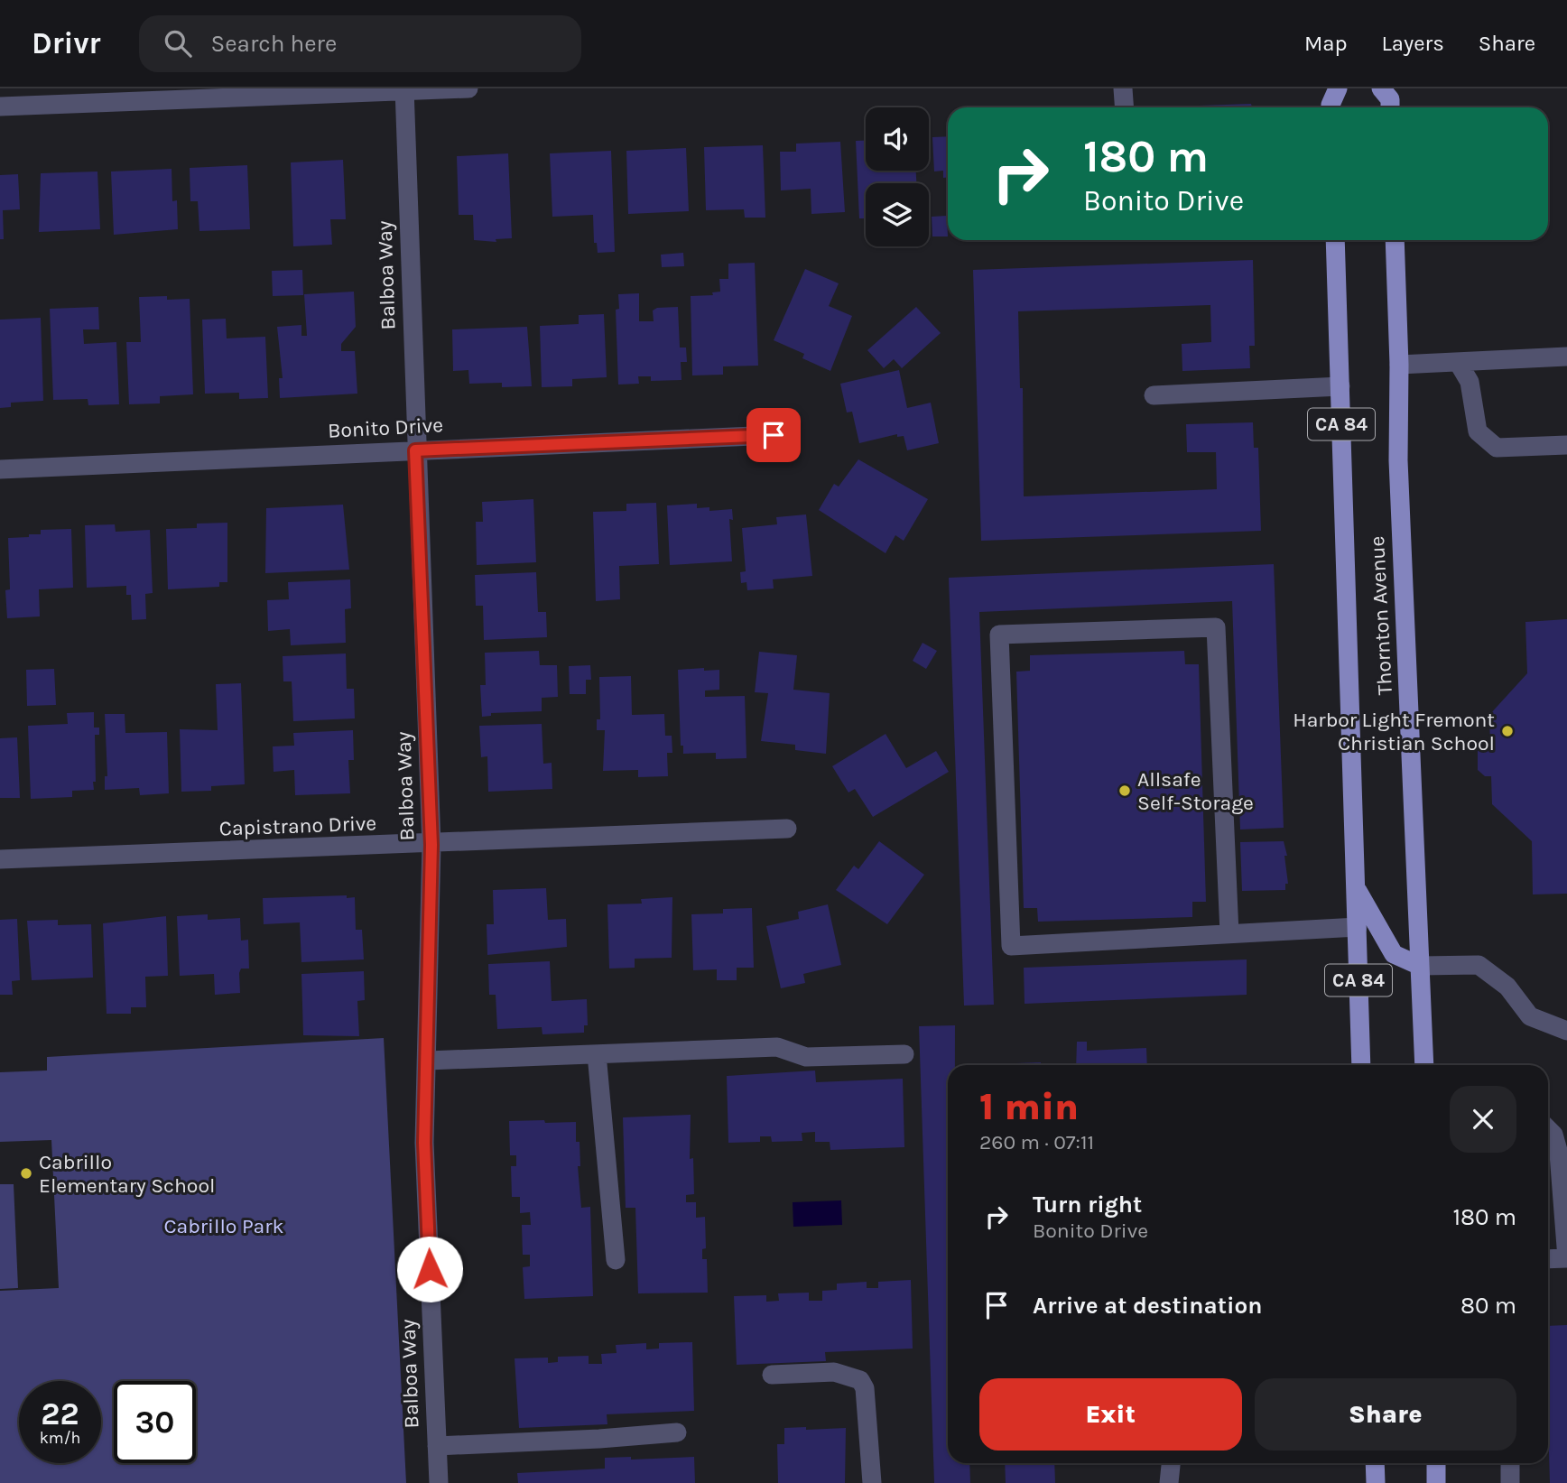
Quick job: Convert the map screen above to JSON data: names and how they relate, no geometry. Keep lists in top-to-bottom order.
{
  "streets": {
    "main road": ["CA 84", "Thornton Avenue"],
    "street": ["Balboa Way", "Bonito Drive", "Capistrano Drive"]
  },
  "crossings": [
    ["Balboa Way", "Bonito Drive"],
    ["Balboa Way", "Capistrano Drive"]
  ],
  "parks": ["Cabrillo Park"],
  "places": ["Harbor Light Fremont Christian School", "Allsafe Self-Storage", "Cabrillo Elementary School"],
  "page": {
    "header": "Drivr",
    "search": "Search here",
    "nav": ["Map", "Layers", "Share"],
    "turn": ["180 m", "Bonito Drive"],
    "heading": ["1 min", "260 m · 07:11"],
    "list": [
      {
        "name": "Turn right",
        "note": "Bonito Drive",
        "value": "180 m"
      },
      {
        "name": "Arrive at destination",
        "value": "80 m"
      }
    ],
    "buttons": ["Exit", "Share"],
    "speed": "22 km/h",
    "limit": "30"
  }
}
